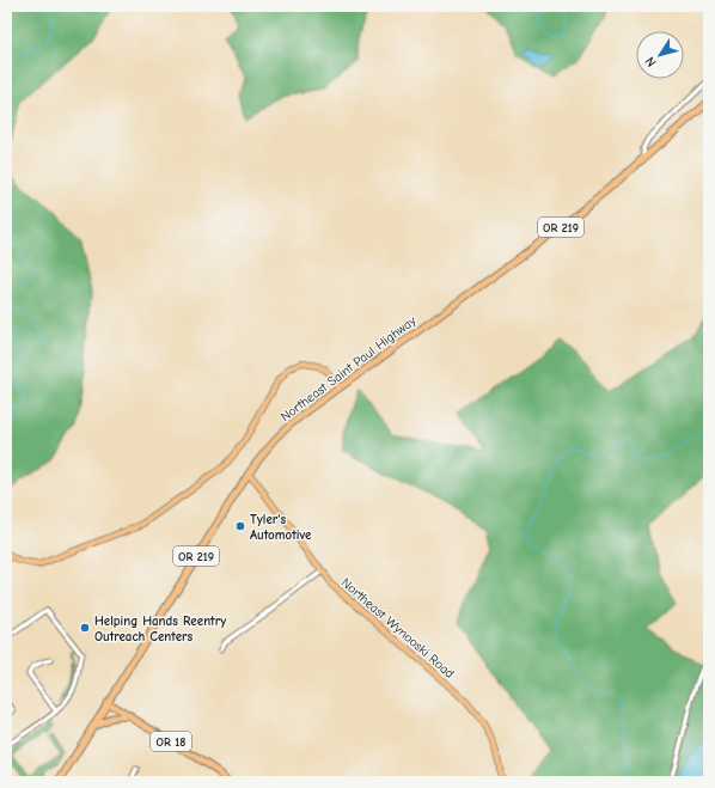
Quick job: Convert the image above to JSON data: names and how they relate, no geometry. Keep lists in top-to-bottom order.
{
  "streets": {
    "highway": ["OR 219", "Northeast Saint Paul Highway", "OR 18"],
    "main road": ["Northeast Wynooski Road"]
  },
  "crossings": [
    ["Northeast Saint Paul Highway", "Northeast Wynooski Road"],
    ["Northeast Saint Paul Highway", "OR 18"]
  ],
  "places": ["Tyler's Automotive", "Helping Hands Reentry Outreach Centers"],
  "north": "bottom left"
}
